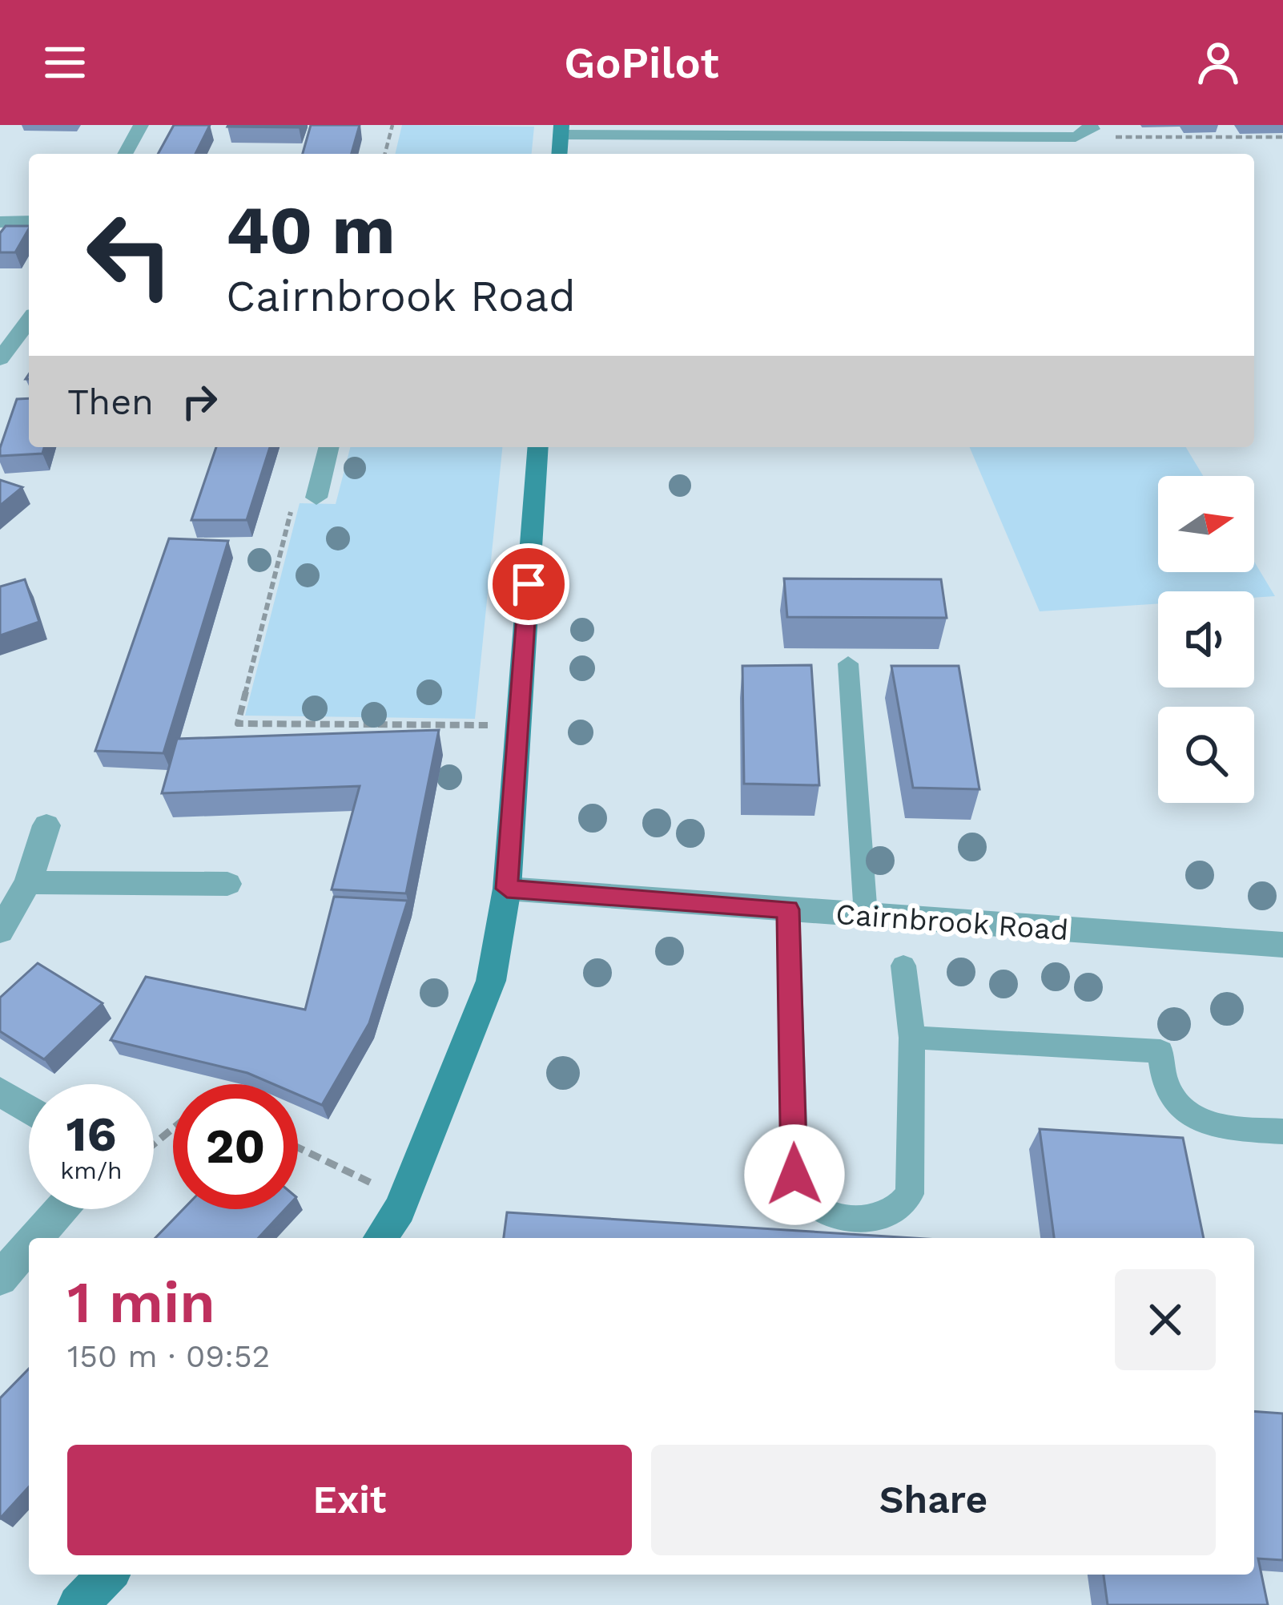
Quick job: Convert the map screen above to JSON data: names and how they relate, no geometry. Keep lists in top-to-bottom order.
{
  "streets": {
    "street": ["Cairnbrook Road"]
  },
  "north": "right",
  "page": {
    "header": "GoPilot",
    "turn": ["40 m", "Cairnbrook Road"],
    "then": "Then",
    "speed": "16 km/h",
    "limit": "20",
    "heading": ["1 min", "150 m · 09:52"],
    "buttons": ["Exit", "Share"]
  }
}
